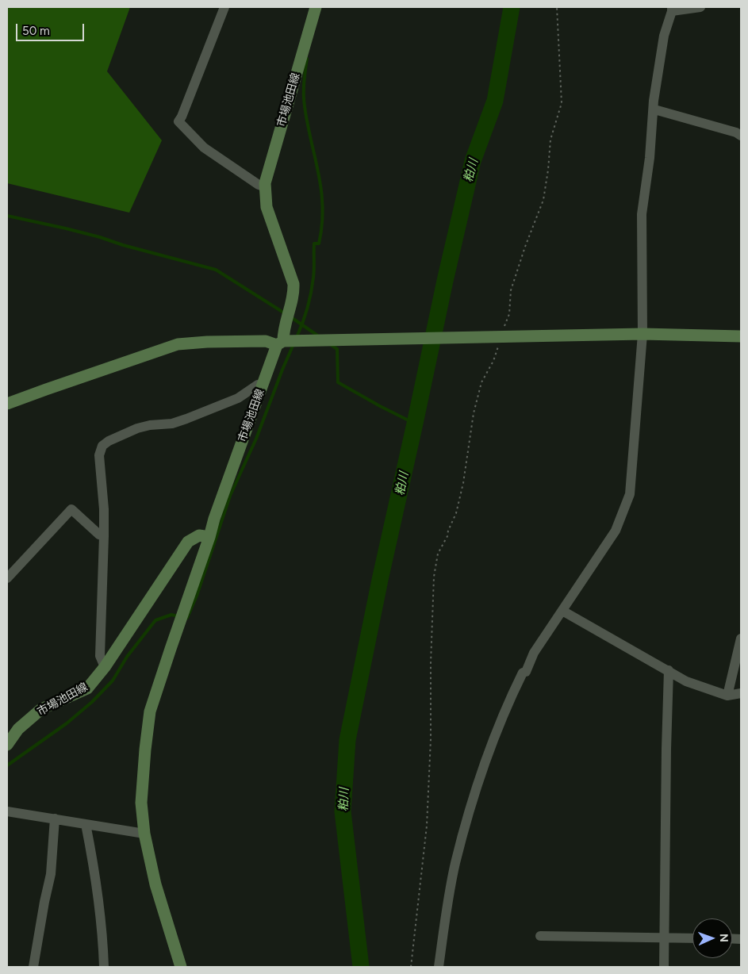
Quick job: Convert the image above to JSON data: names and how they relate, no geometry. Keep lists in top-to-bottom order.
{
  "streets": {
    "street": ["市場池田線"]
  },
  "water": ["粕川"],
  "scale_bar": "50 m",
  "north": "right"
}
